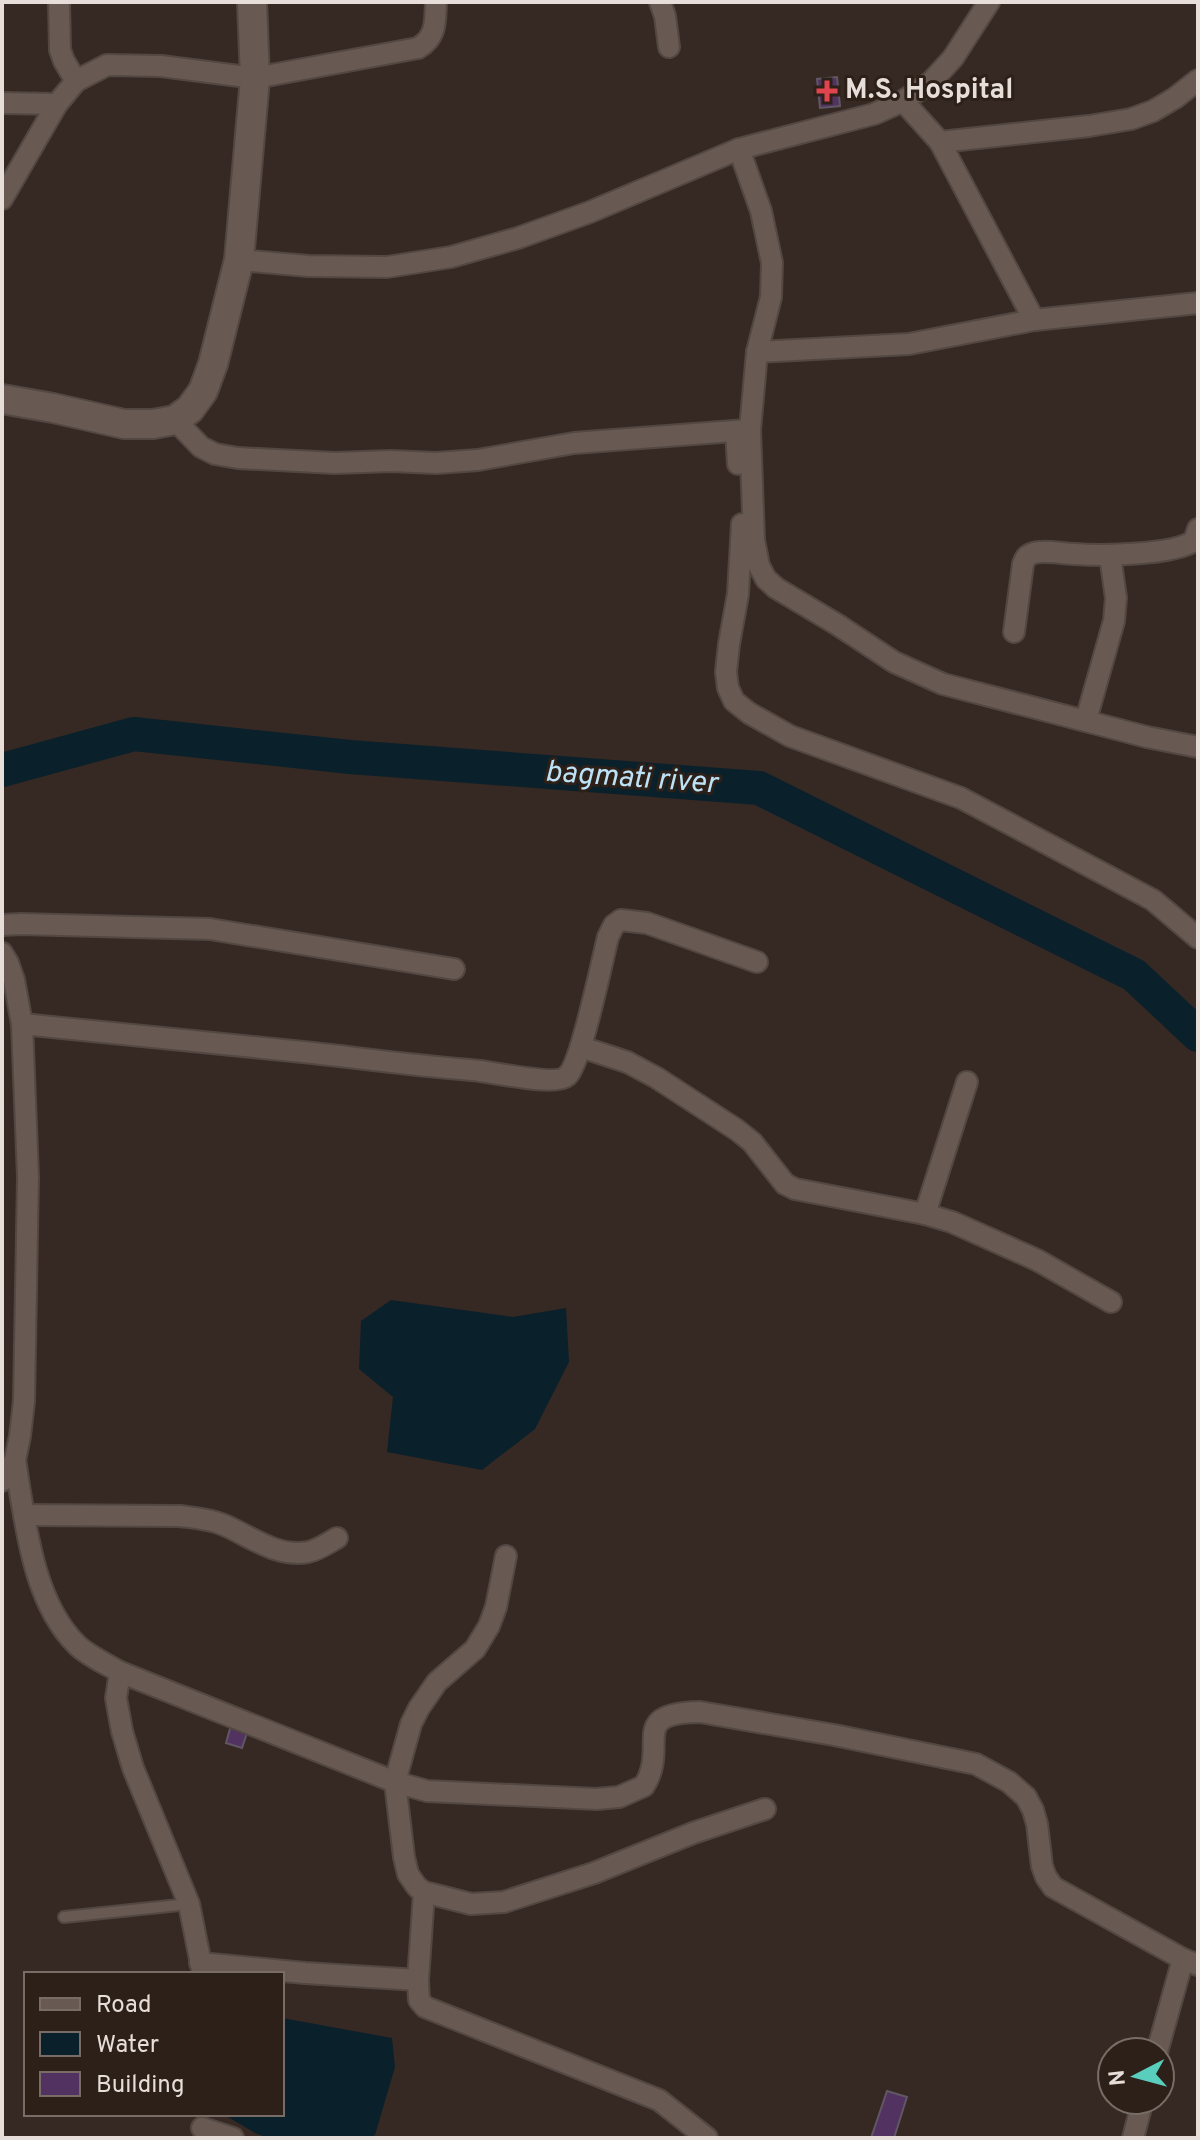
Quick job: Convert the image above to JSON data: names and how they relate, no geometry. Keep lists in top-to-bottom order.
{
  "water": ["bagmati river"],
  "places": {
    "health": ["M.S. Hospital"]
  },
  "legend": ["Road", "Water", "Building"],
  "north": "left"
}
